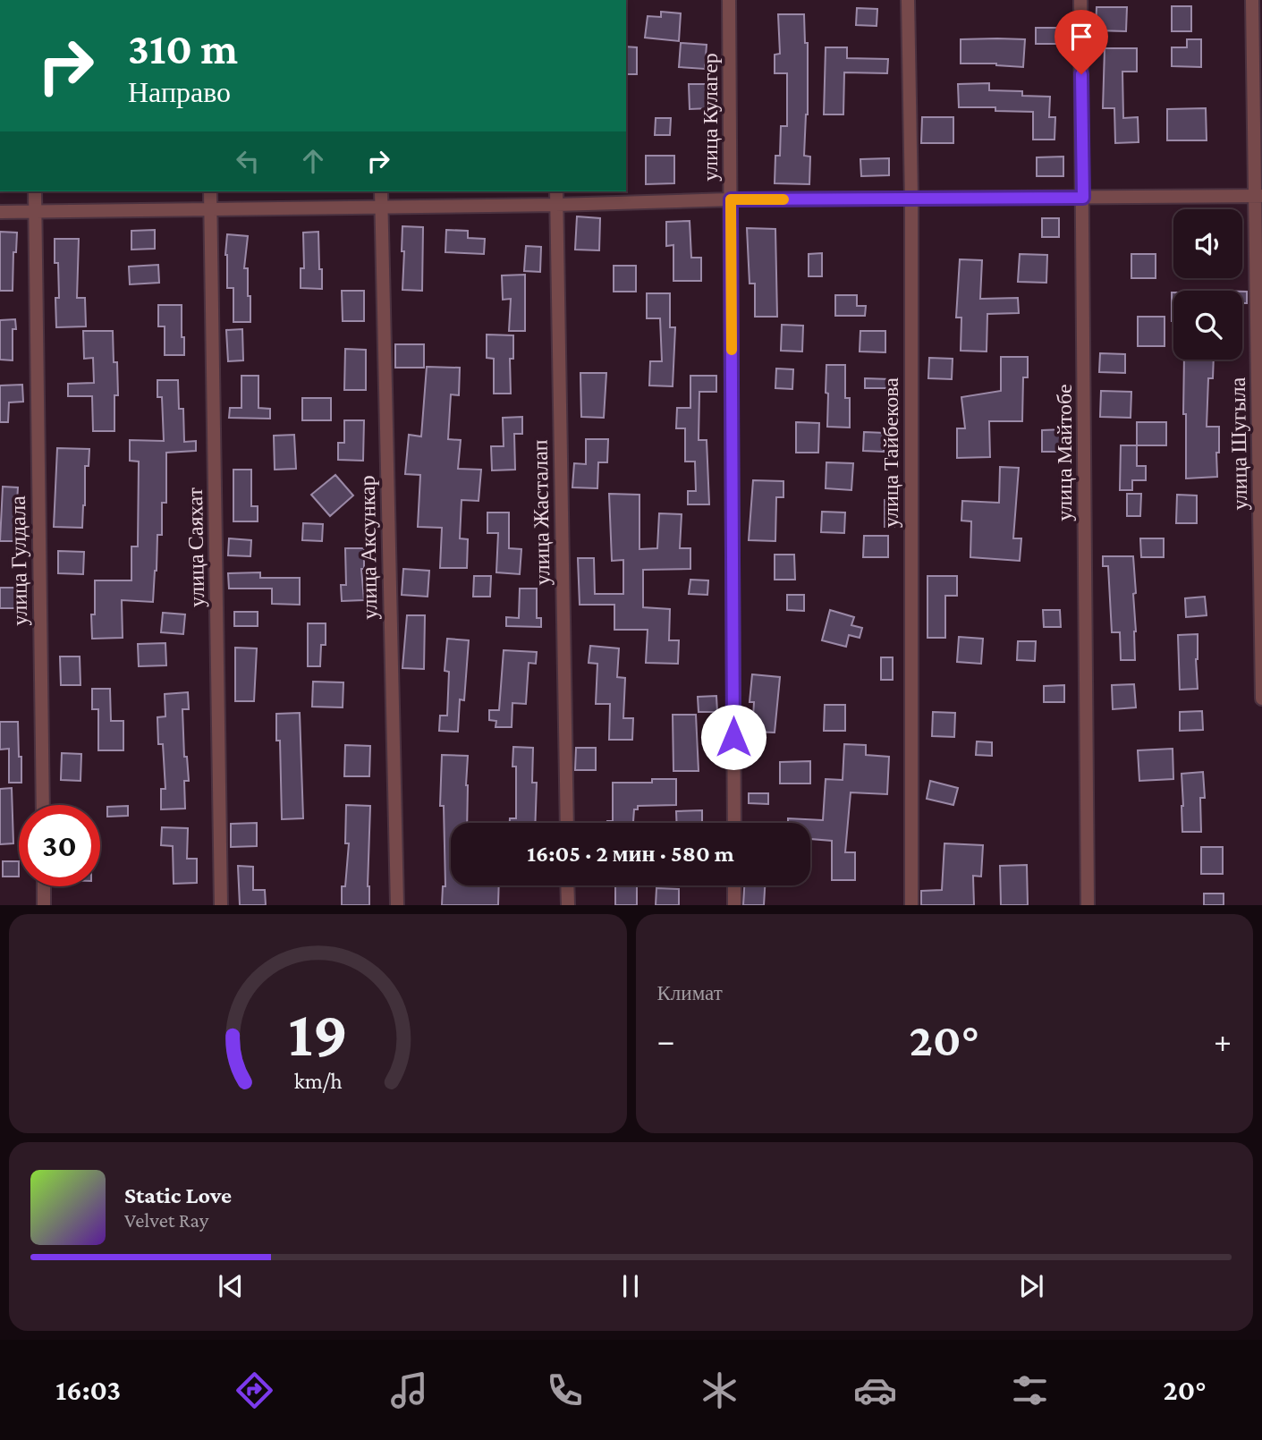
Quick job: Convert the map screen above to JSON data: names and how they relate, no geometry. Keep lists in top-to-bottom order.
{
  "streets": {
    "street": [
      "улица Кулагер",
      "улица Шугыла",
      "улица Тайбекова",
      "улица Майтобе",
      "улица Жасталап",
      "улица Саяхат",
      "улица Аксункар",
      "улица Гулдала"
    ]
  },
  "page": {
    "turn": ["310 m", "Направо"],
    "limit": "30",
    "trip": "16:05 · 2 мин · 580 m",
    "tile": "Климат",
    "heat": ["−", "20°", "+"],
    "song": ["Static Love", "Velvet Ray"],
    "tabs": ["16:03", "20°"],
    "gauge": ["19", "km/h"]
  }
}
